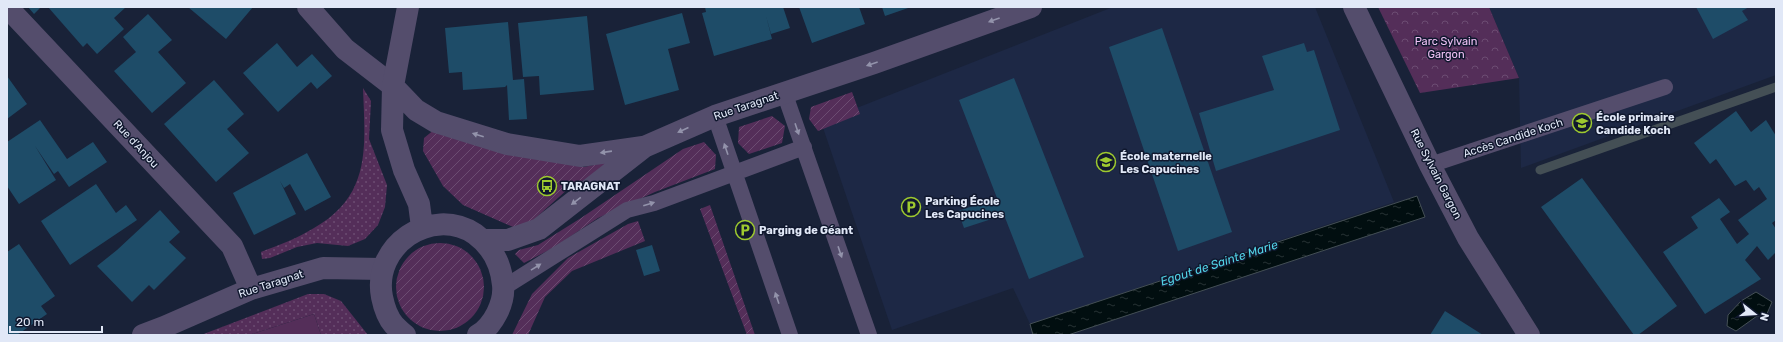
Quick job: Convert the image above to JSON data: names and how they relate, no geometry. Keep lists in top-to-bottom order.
{
  "streets": {
    "street": ["Rue Taragnat", "Rue d'Anjou", "Rue Sylvain Gargon"],
    "lane": ["Accès Candide Koch"]
  },
  "crossings": [
    ["Rue Taragnat", "Rue d'Anjou"],
    ["Accès Candide Koch", "Rue Sylvain Gargon"]
  ],
  "one_way": ["Rue Taragnat"],
  "water": ["Egout de Sainte Marie"],
  "parks": ["Parc Sylvain Gargon"],
  "places": {
    "school or university": ["École primaire Candide Koch", "École maternelle Les Capucines"],
    "bus stop": ["TARAGNAT"],
    "parking": ["Parking École Les Capucines", "Parging de Géant"]
  },
  "scale_bar": "20 m",
  "north": "right"
}
